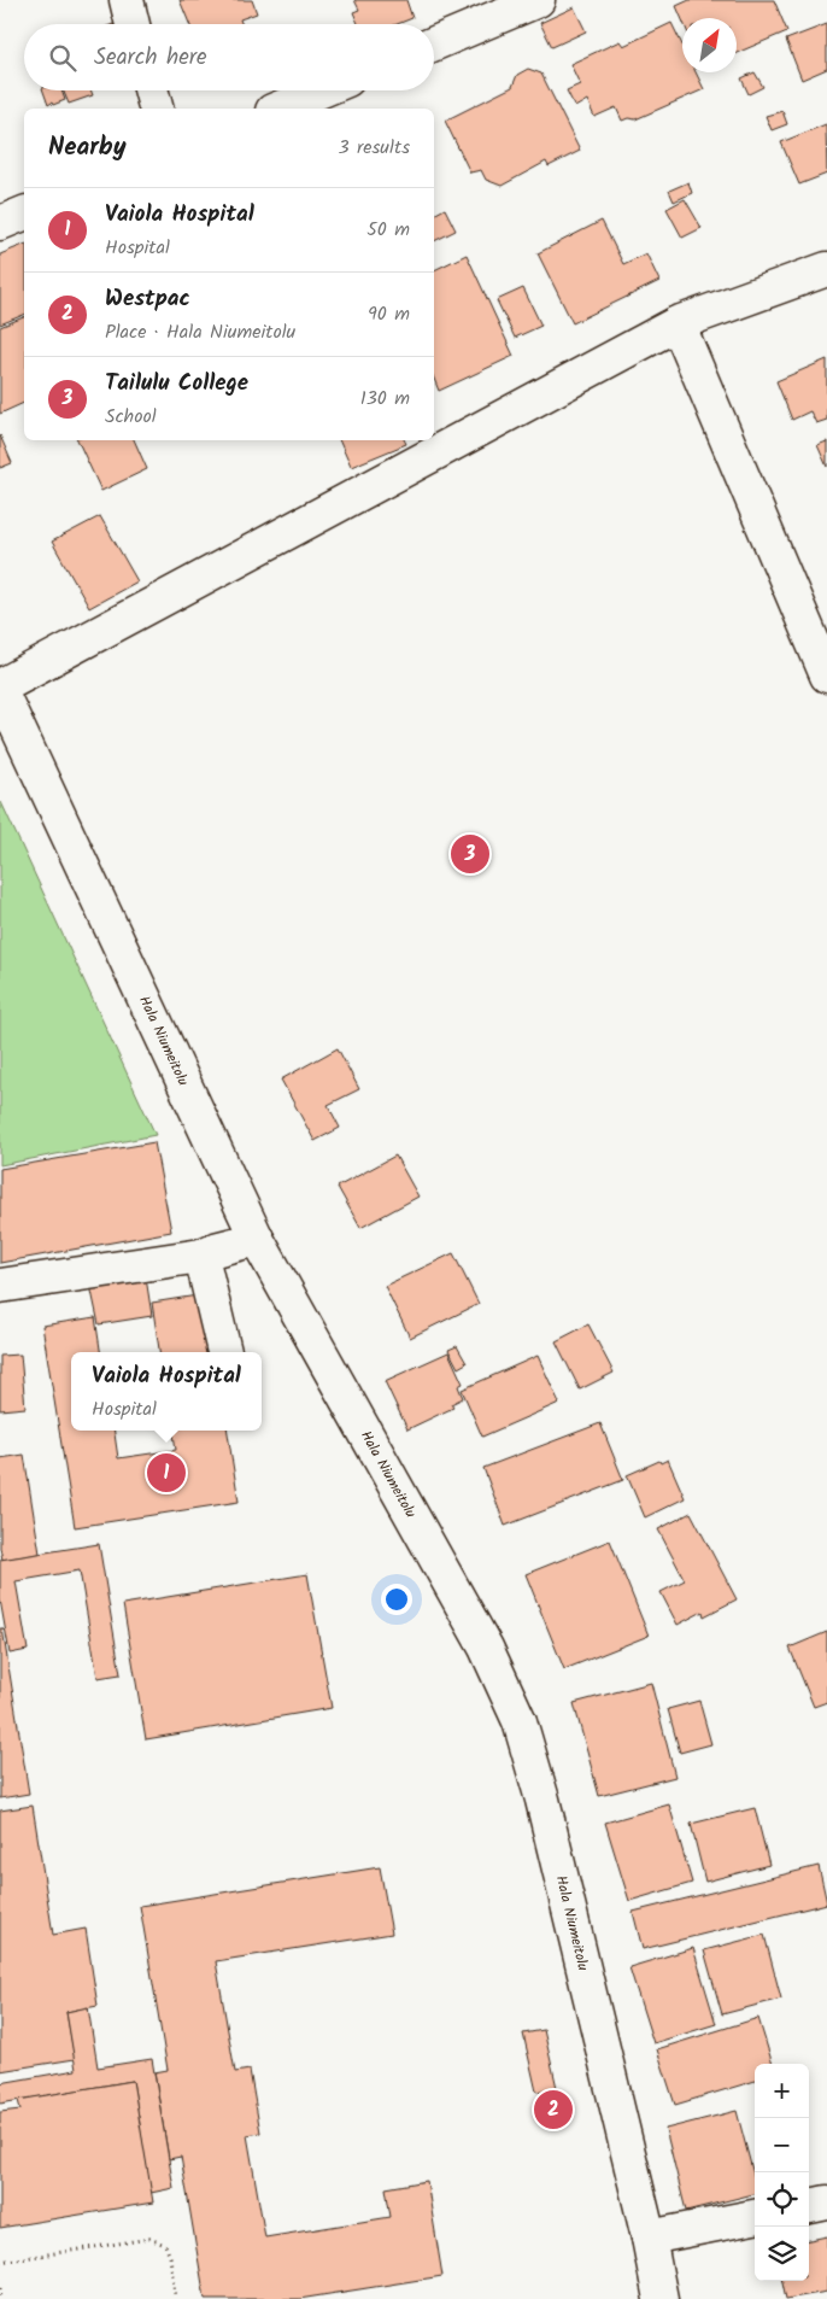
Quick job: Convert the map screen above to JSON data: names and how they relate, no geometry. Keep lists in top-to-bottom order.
{
  "streets": {
    "street": ["Hala Niumeitolu"]
  },
  "north": "top right",
  "page": {
    "search": "Search here",
    "heading": ["Nearby", "3 results"],
    "list": [
      {
        "mark": "1",
        "name": "Vaiola Hospital",
        "note": "Hospital",
        "value": "50 m"
      },
      {
        "mark": "2",
        "name": "Westpac",
        "note": "Place · Hala Niumeitolu",
        "value": "90 m"
      },
      {
        "mark": "3",
        "name": "Tailulu College",
        "note": "School",
        "value": "130 m"
      }
    ],
    "pins": ["3", "1", "2"],
    "popup": ["Vaiola Hospital", "Hospital"],
    "map_buttons": ["+", "−"]
  }
}
